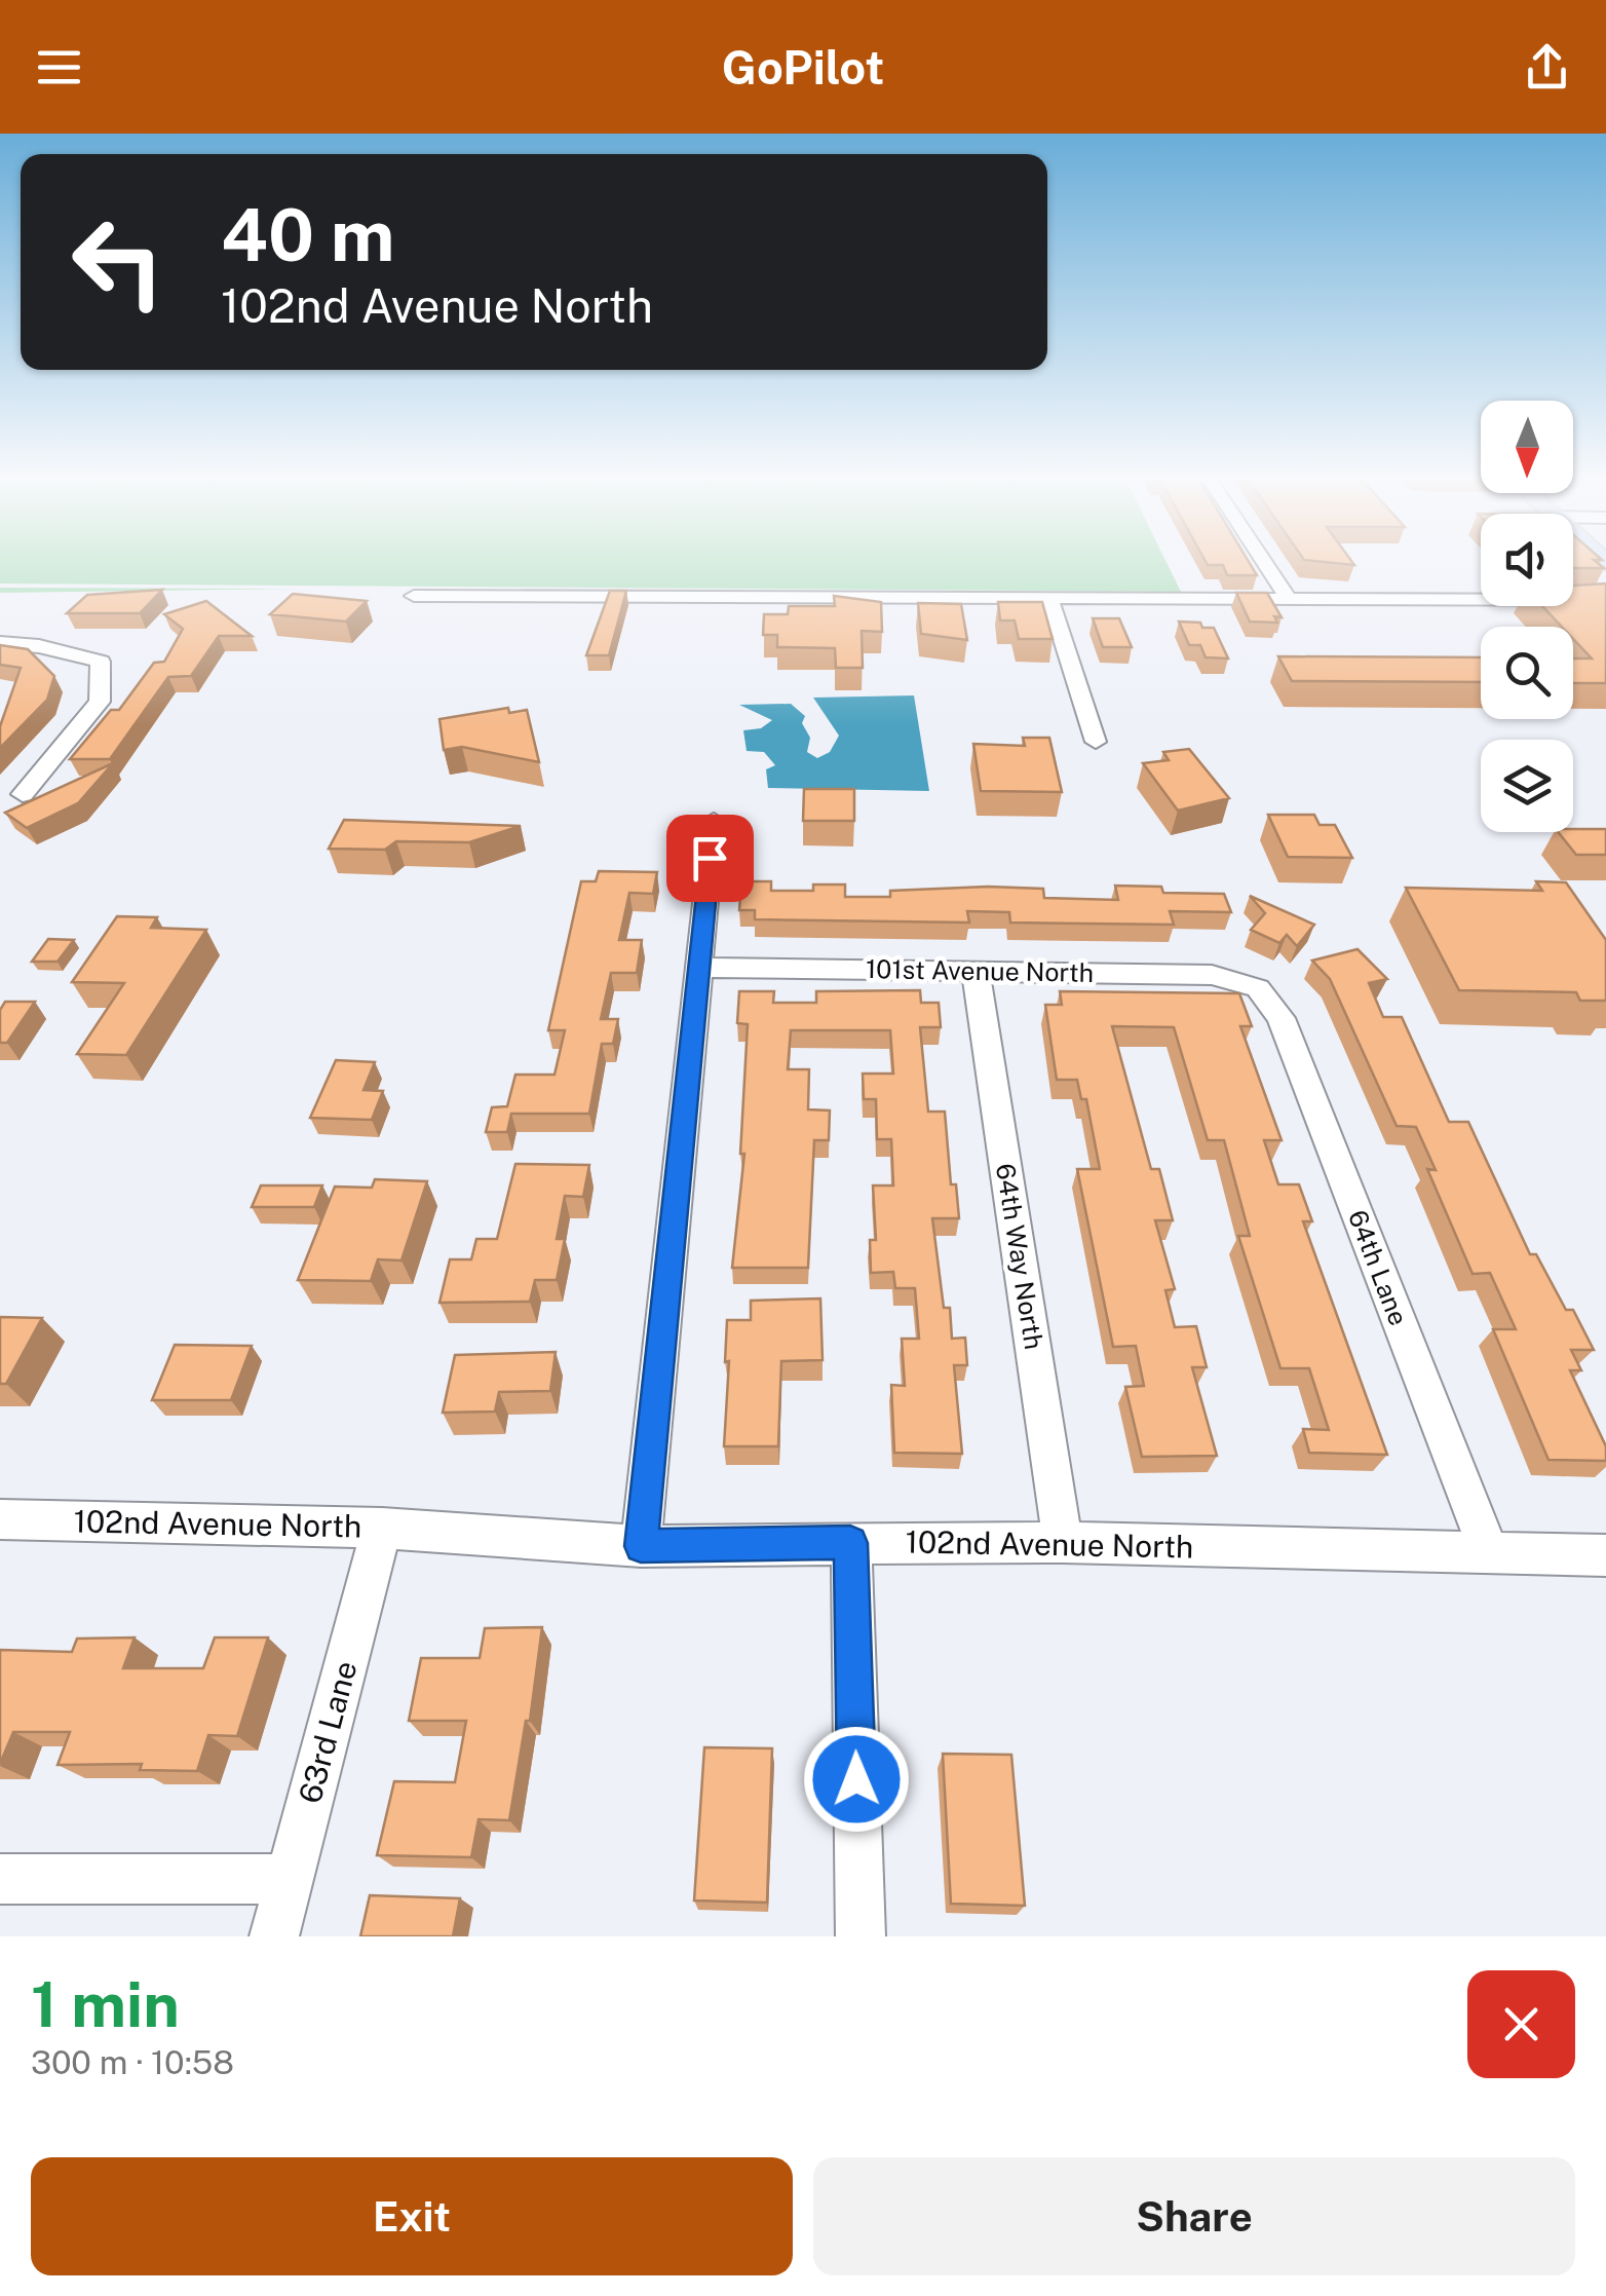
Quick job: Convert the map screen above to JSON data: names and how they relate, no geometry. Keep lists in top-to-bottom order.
{
  "streets": {
    "street": [
      "101st Avenue North",
      "64th Way North",
      "64th Lane",
      "102nd Avenue North",
      "63rd Lane"
    ]
  },
  "crossings": [
    ["101st Avenue North", "64th Way North"],
    ["101st Avenue North", "64th Lane"],
    ["64th Way North", "102nd Avenue North"],
    ["64th Lane", "102nd Avenue North"],
    ["102nd Avenue North", "63rd Lane"]
  ],
  "north": "bottom",
  "page": {
    "header": "GoPilot",
    "turn": ["40 m", "102nd Avenue North"],
    "heading": ["1 min", "300 m · 10:58"],
    "buttons": ["Exit", "Share"]
  }
}
